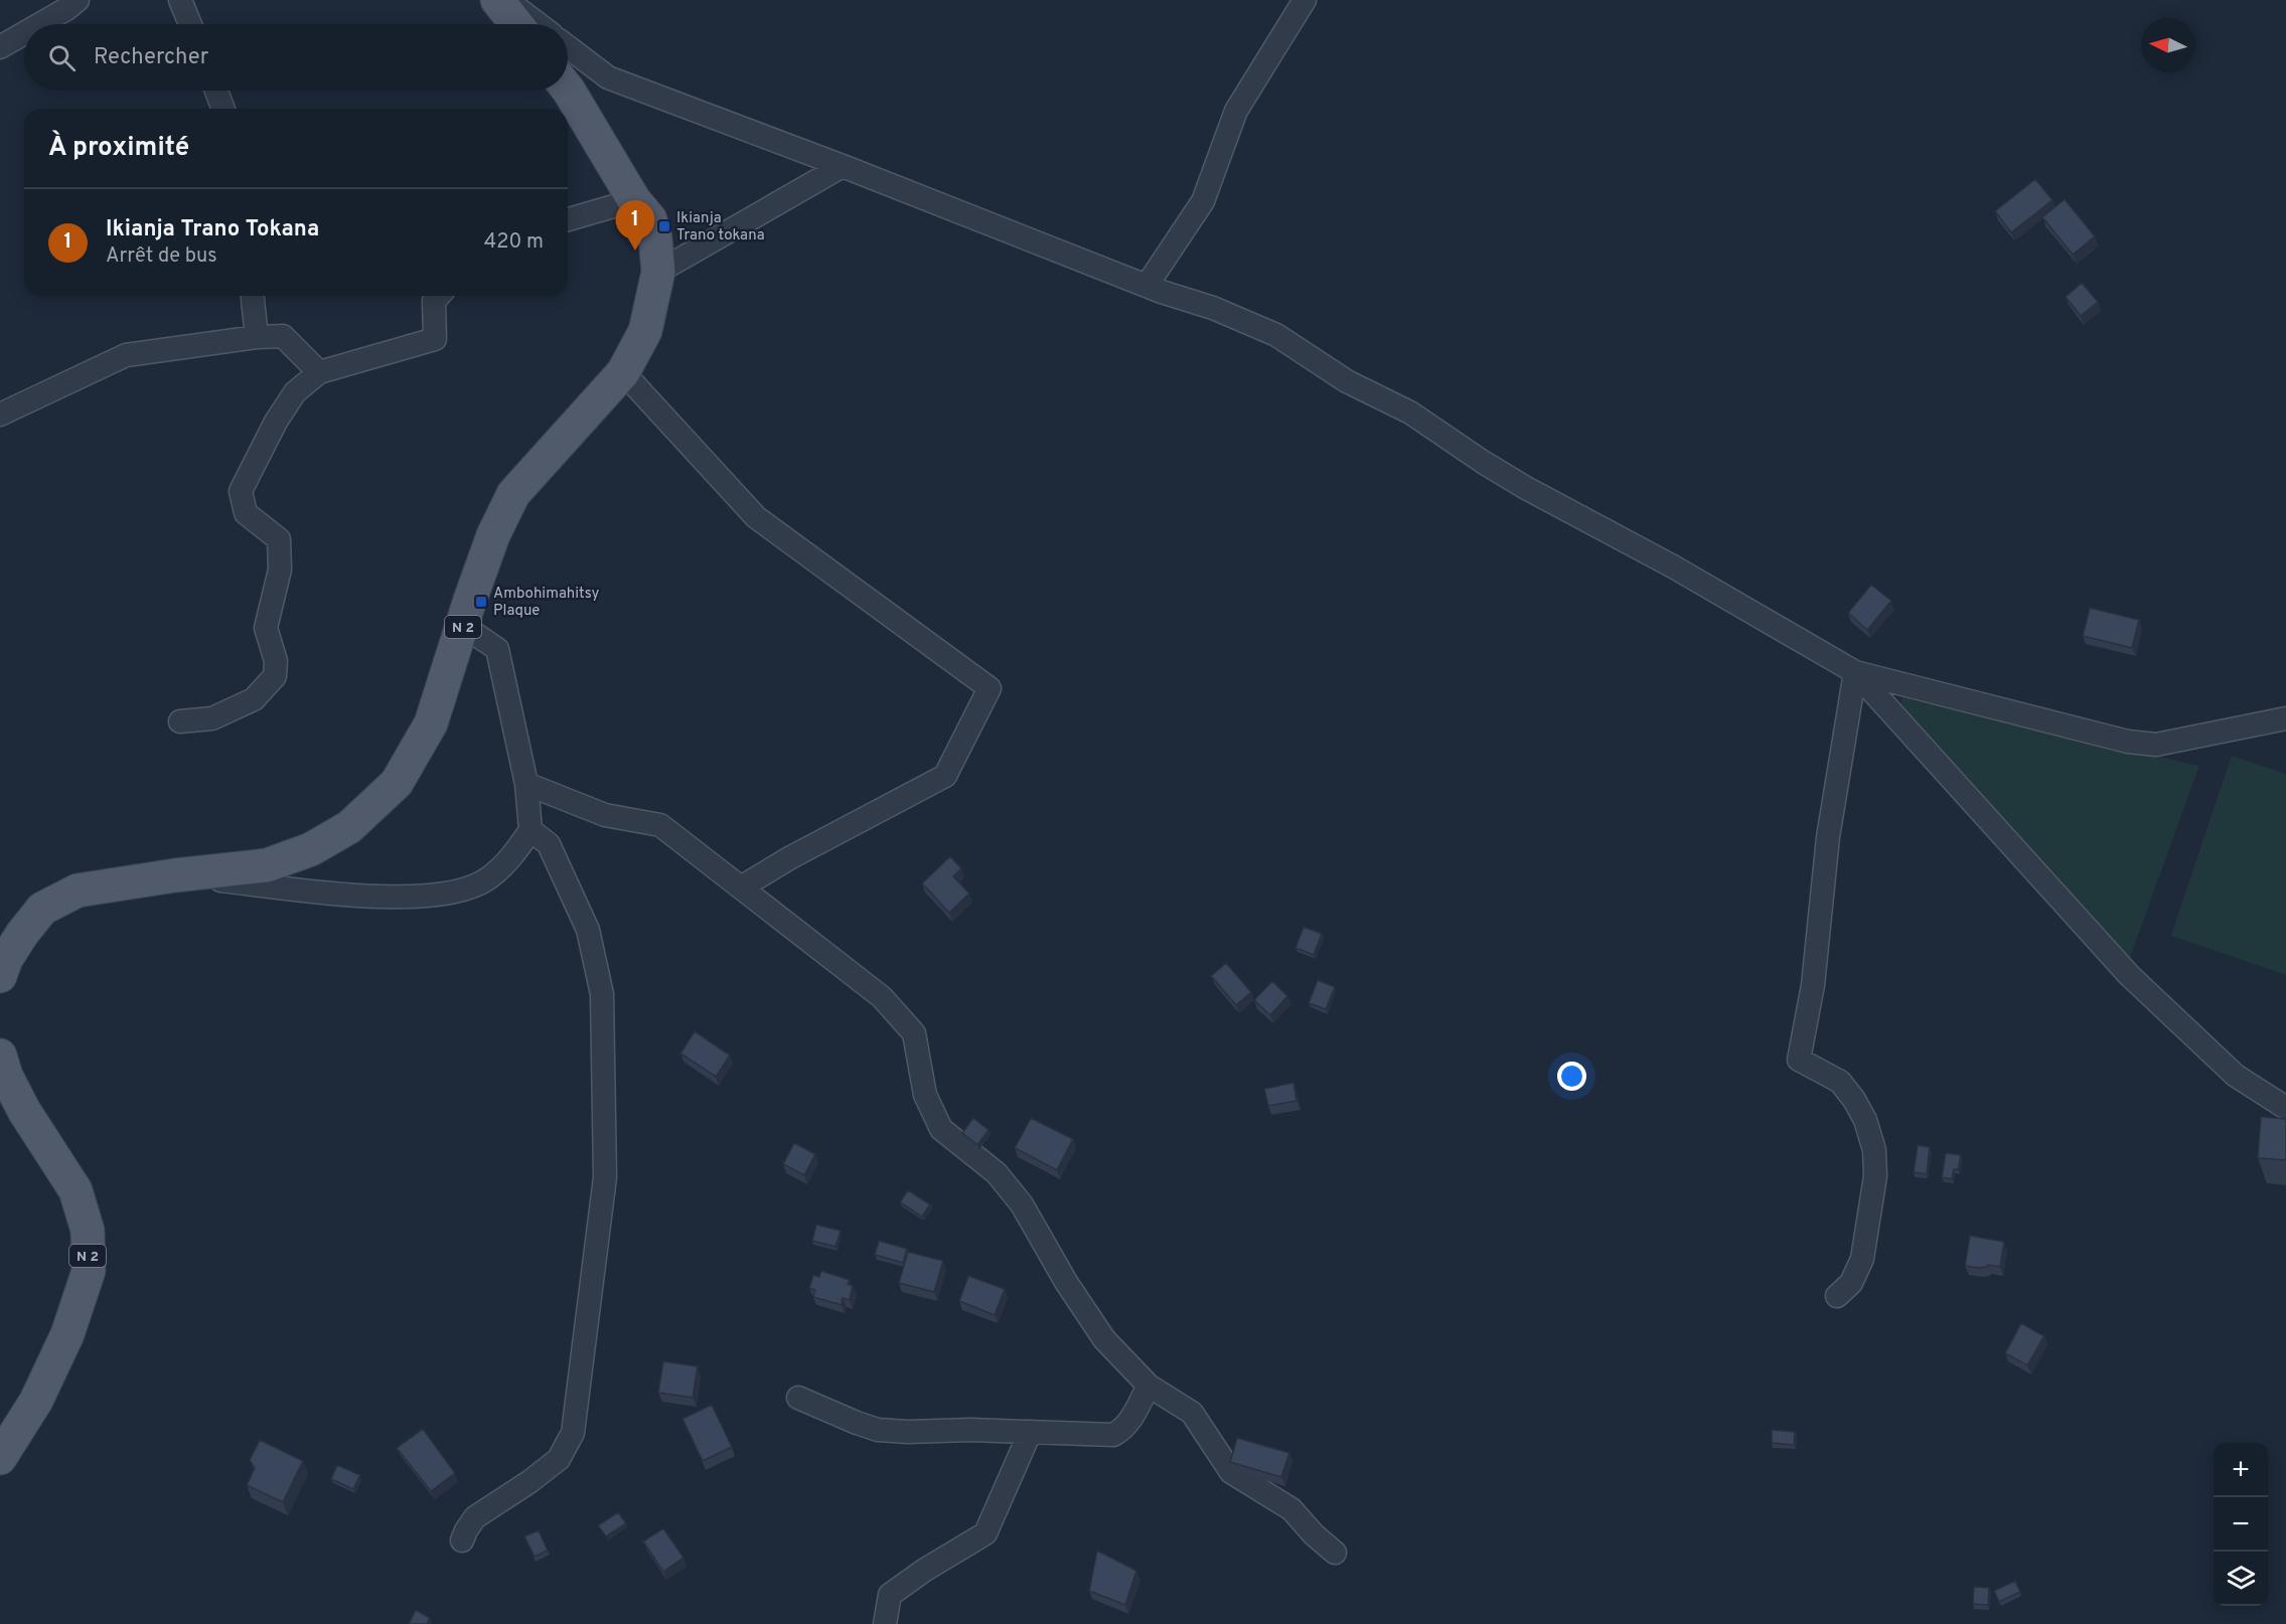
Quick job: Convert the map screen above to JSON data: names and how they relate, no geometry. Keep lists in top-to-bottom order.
{
  "streets": {
    "main road": ["N 2"]
  },
  "places": {
    "transit": ["Ikianja Trano tokana", "Ambohimahitsy Plaque"]
  },
  "north": "left",
  "page": {
    "search": "Rechercher",
    "heading": "À proximité",
    "list": [
      {
        "mark": "1",
        "name": "Ikianja Trano Tokana",
        "note": "Arrêt de bus",
        "value": "420 m"
      }
    ],
    "pins": "1",
    "map_buttons": ["+", "−"]
  }
}
